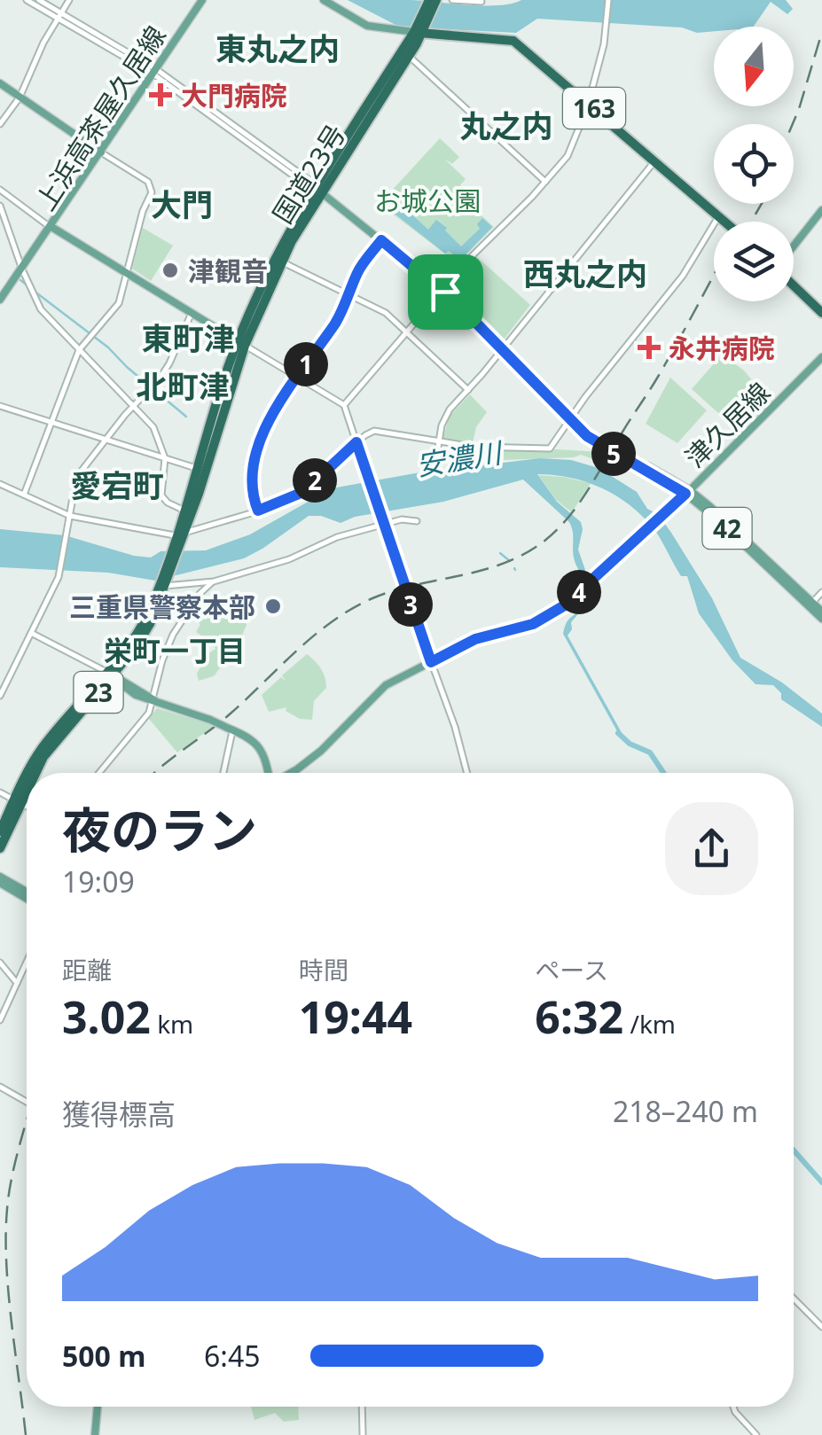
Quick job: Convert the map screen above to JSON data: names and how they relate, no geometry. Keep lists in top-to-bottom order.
{
  "streets": {
    "highway": ["163", "国道23号", "23"],
    "main road": ["上浜高茶屋久居線", "津久居線", "42"]
  },
  "crossings": [
    ["163", "国道23号"],
    ["国道23号", "42"],
    ["津久居線", "42"]
  ],
  "districts": [
    "東丸之内",
    "丸之内",
    "大門",
    "西丸之内",
    "東町津",
    "北町津",
    "愛宕町",
    "栄町一丁目"
  ],
  "water": ["安濃川"],
  "parks": ["お城公園"],
  "places": {
    "health": ["大門病院", "永井病院"],
    "other": ["津観音", "三重県警察本部"]
  },
  "north": "bottom",
  "page": {
    "pins": [
      "1",
      "5",
      "2",
      "4",
      "3"
    ],
    "heading": ["夜のラン", "19:09"],
    "stats": [
      ["距離", "3.02 km"],
      ["時間", "19:44"],
      ["ペース", "6:32 /km"]
    ],
    "chart": ["獲得標高", "218–240 m"],
    "list": [
      {
        "name": "500 m",
        "note": "6:45"
      }
    ]
  }
}
